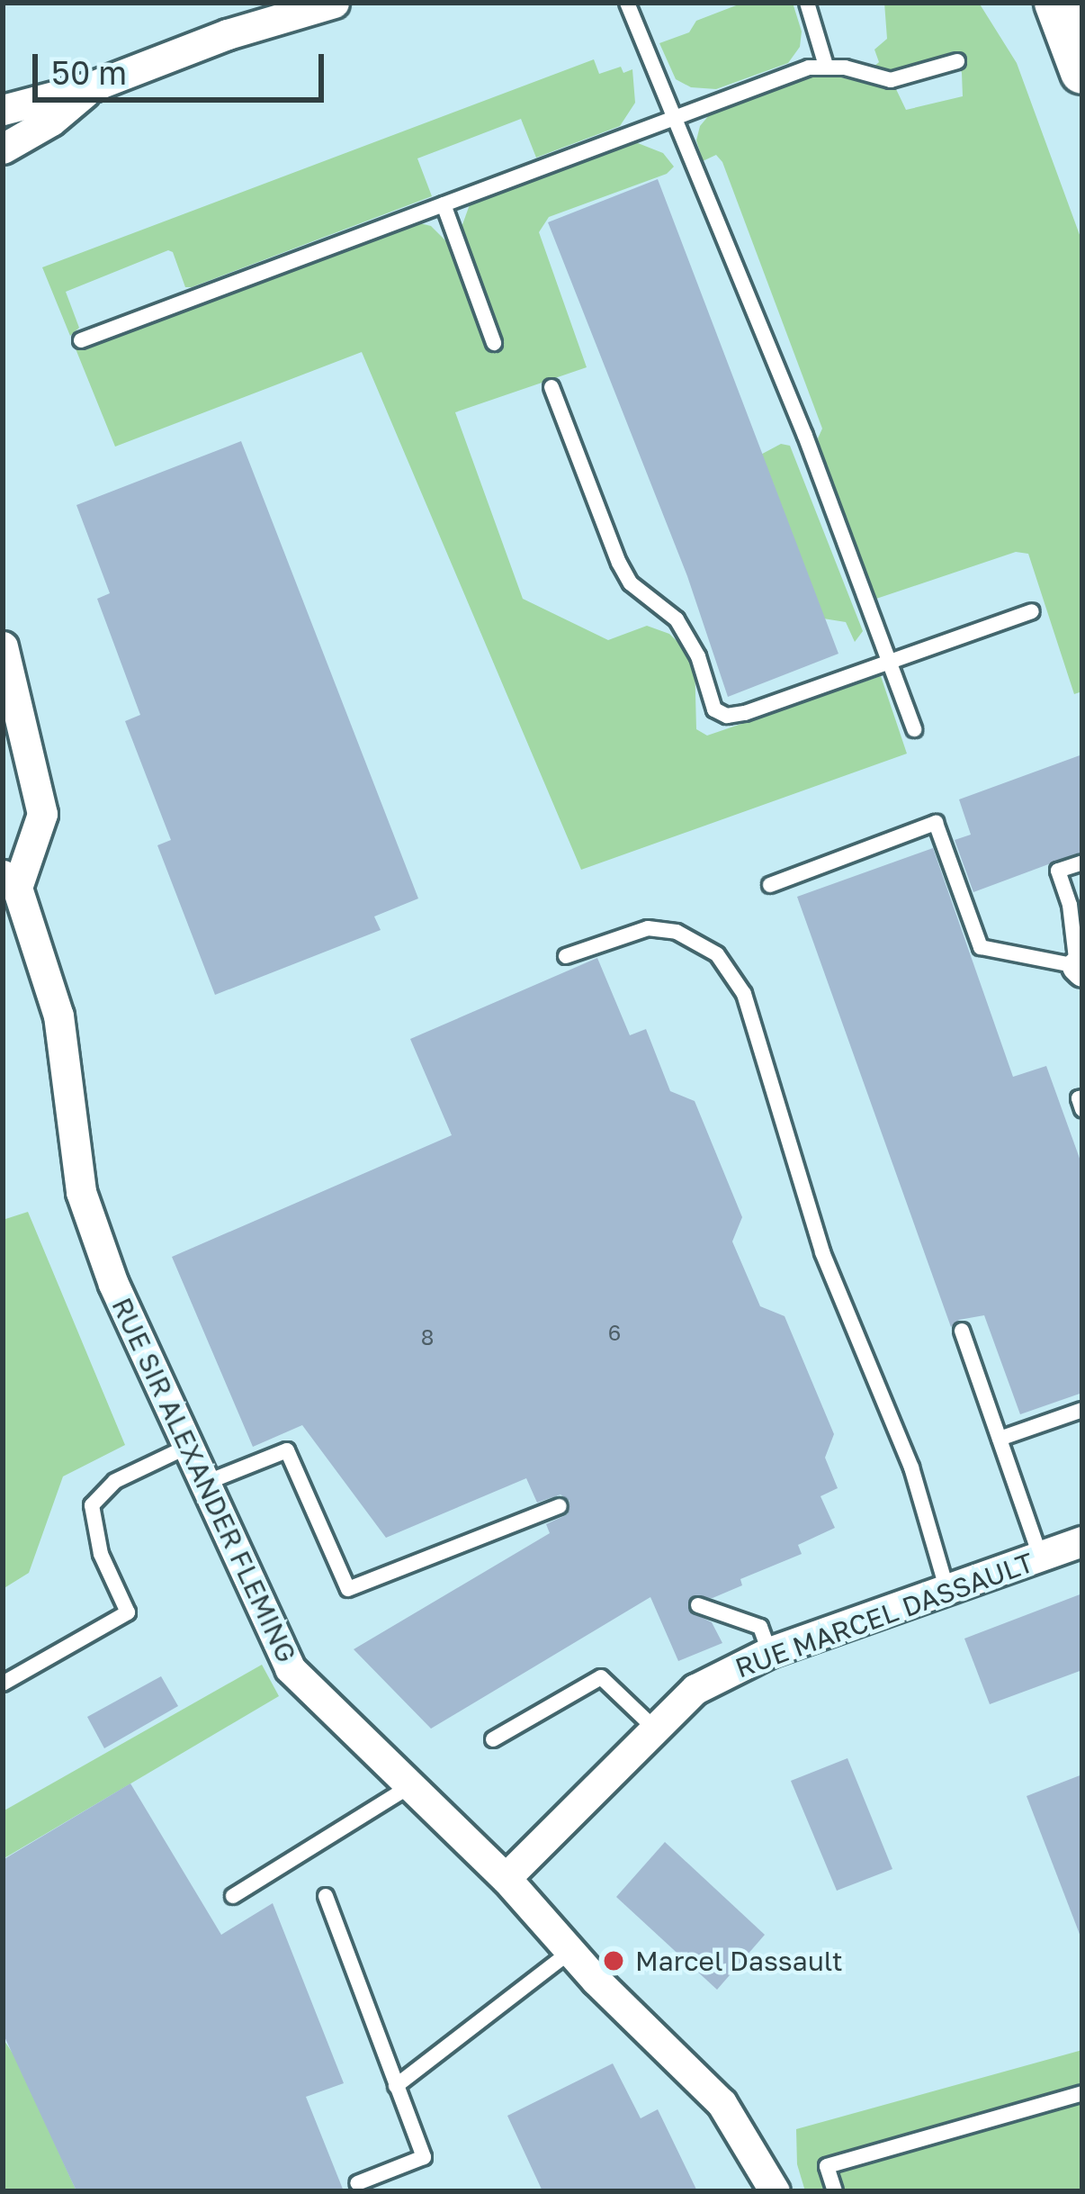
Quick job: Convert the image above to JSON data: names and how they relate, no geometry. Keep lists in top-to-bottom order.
{
  "streets": {
    "street": ["RUE SIR ALEXANDER FLEMING", "RUE MARCEL DASSAULT"]
  },
  "crossings": [
    ["RUE SIR ALEXANDER FLEMING", "RUE MARCEL DASSAULT"]
  ],
  "places": ["Marcel Dassault"],
  "house_numbers": ["6", "8"],
  "scale_bar": "50 m"
}
